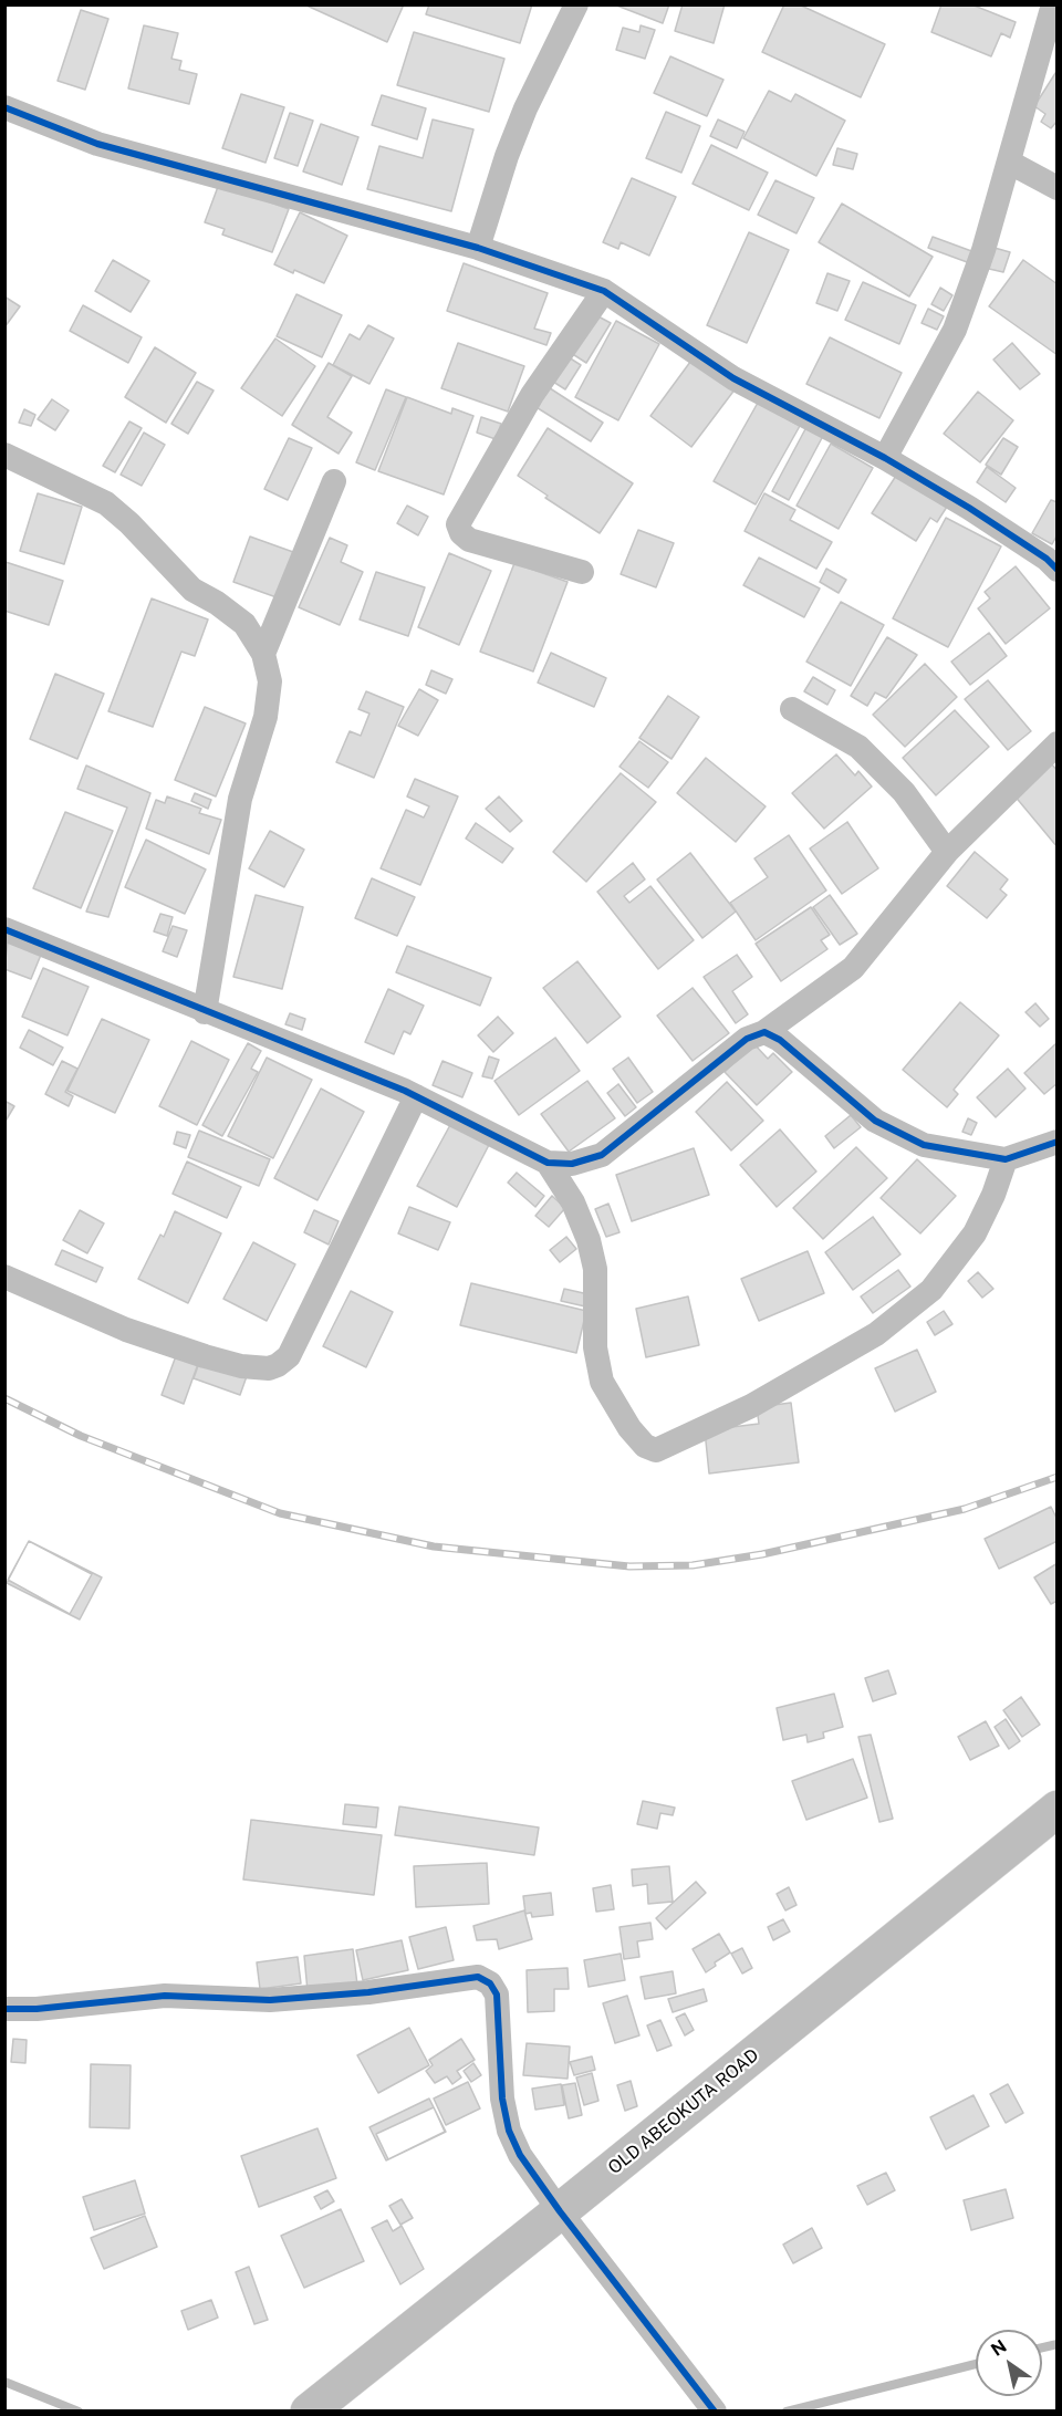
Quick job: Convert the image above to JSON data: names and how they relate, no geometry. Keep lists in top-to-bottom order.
{
  "streets": {
    "highway": ["OLD ABEOKUTA ROAD"]
  },
  "north": "top left"
}
